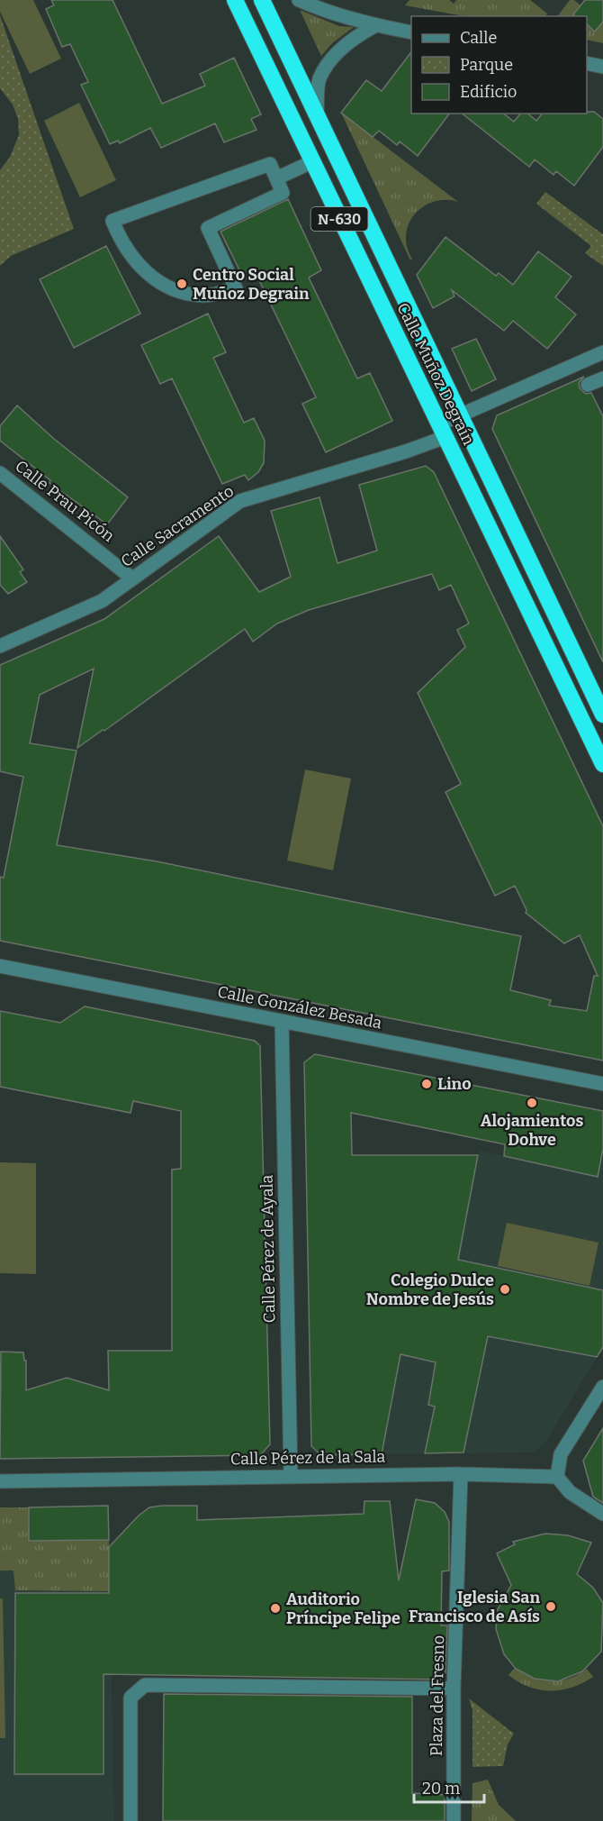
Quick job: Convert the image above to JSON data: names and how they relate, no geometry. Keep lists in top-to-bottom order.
{
  "streets": {
    "highway": ["N-630", "Calle Muñoz Degraín"],
    "street": [
      "Calle Prau Picón",
      "Calle Sacramento",
      "Calle González Besada",
      "Calle Pérez de Ayala",
      "Calle Pérez de la Sala",
      "Plaza del Fresno"
    ]
  },
  "crossings": [
    ["Calle Muñoz Degraín", "Calle Sacramento"],
    ["Calle Prau Picón", "Calle Sacramento"],
    ["Calle González Besada", "Calle Pérez de Ayala"],
    ["Calle Pérez de Ayala", "Calle Pérez de la Sala"],
    ["Calle Pérez de la Sala", "Plaza del Fresno"]
  ],
  "places": [
    "Centro Social Muñoz Degrain",
    "Lino",
    "Alojamientos Dohve",
    "Colegio Dulce Nombre de Jesús",
    "Iglesia San Francisco de Asís",
    "Auditorio Príncipe Felipe"
  ],
  "legend": ["Calle", "Parque", "Edificio"],
  "scale_bar": "20 m"
}
